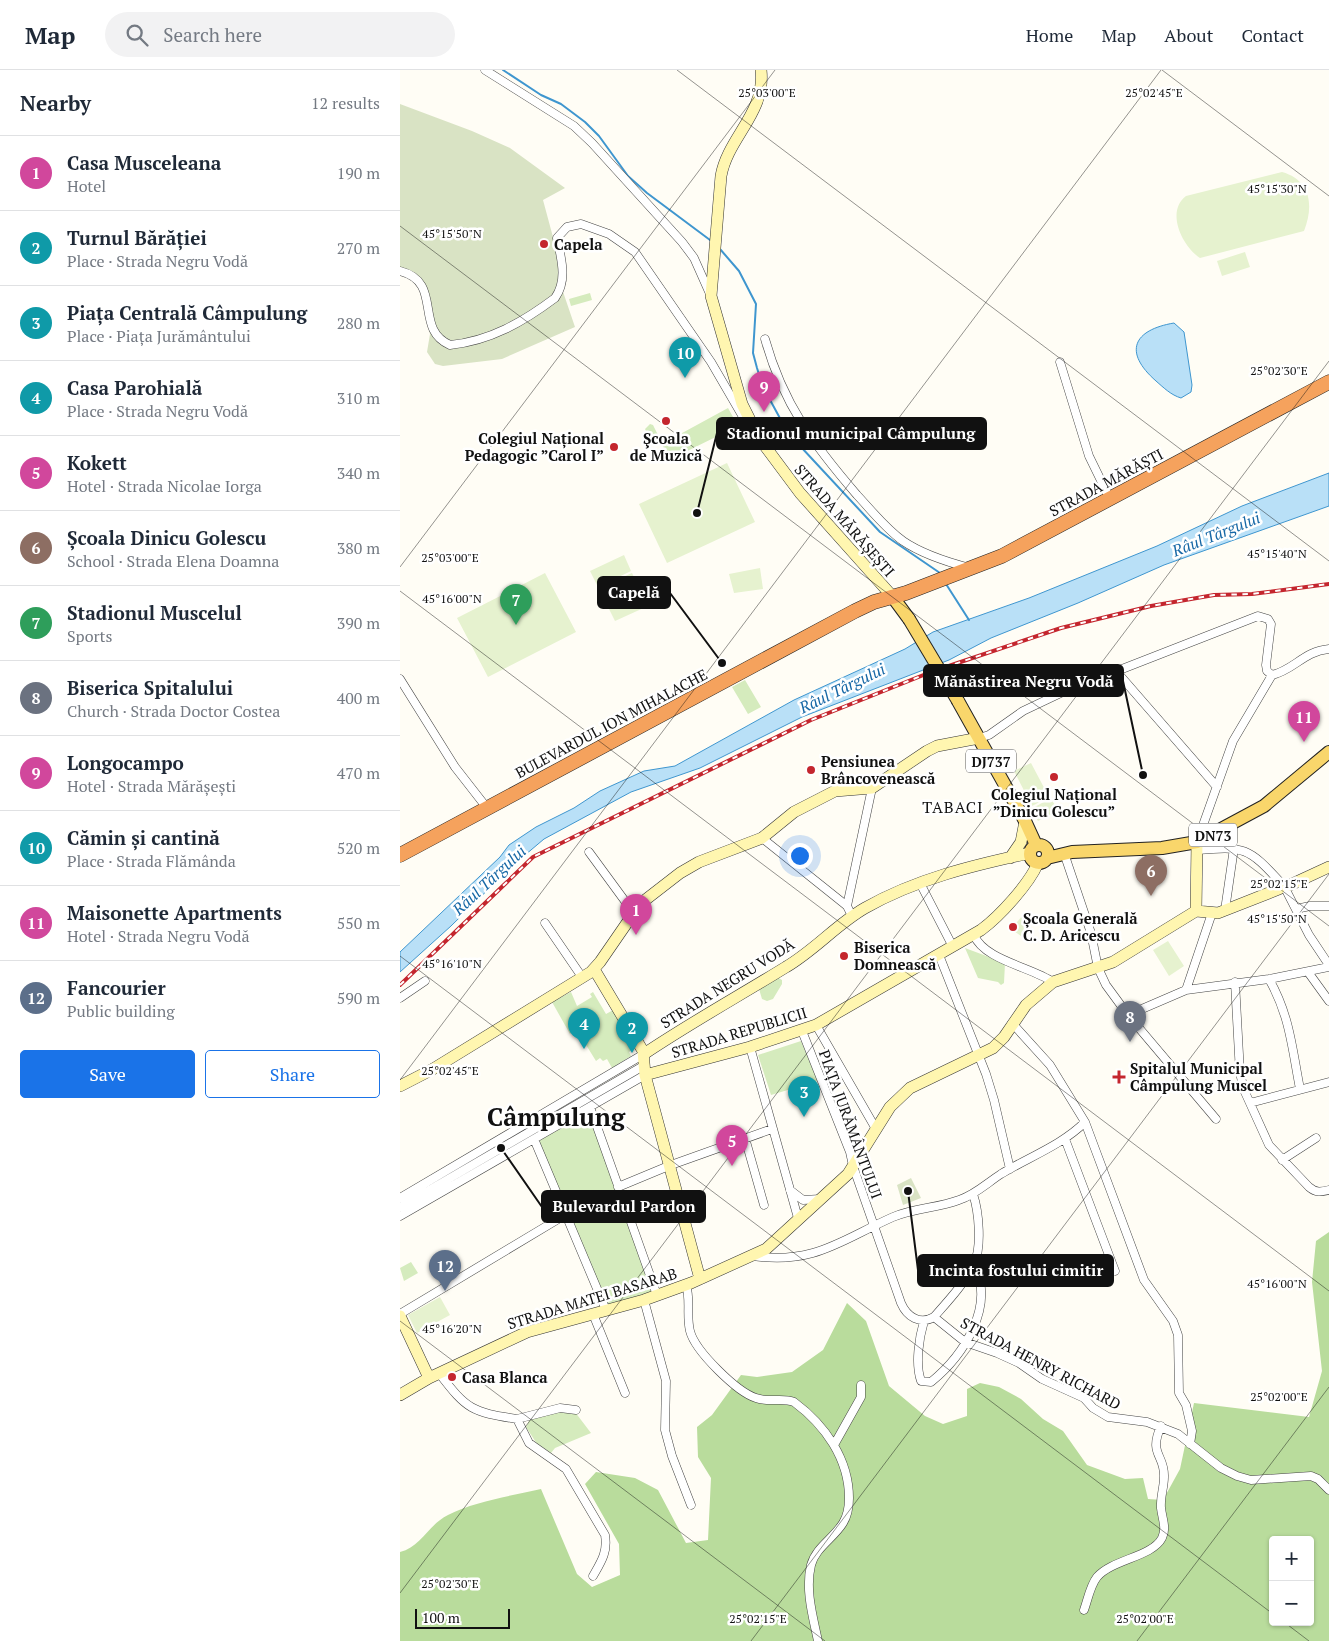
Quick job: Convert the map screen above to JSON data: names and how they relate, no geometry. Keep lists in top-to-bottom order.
{
  "streets": {
    "highway": ["STRADA MĂRĂȘTI", "BULEVARDUL ION MIHALACHE"],
    "main road": [
      "STRADA MĂRĂȘEȘTI",
      "DJ737",
      "DN73",
      "STRADA NEGRU VODĂ",
      "STRADA REPUBLICII",
      "STRADA MATEI BASARAB"
    ],
    "street": ["PIAȚA JURĂMÂNTULUI", "STRADA HENRY RICHARD"]
  },
  "crossings": [
    ["STRADA MĂRĂȘTI", "STRADA MĂRĂȘEȘTI"],
    ["STRADA MĂRĂȘTI", "BULEVARDUL ION MIHALACHE"],
    ["STRADA MĂRĂȘTI", "DJ737"],
    ["STRADA MĂRĂȘEȘTI", "BULEVARDUL ION MIHALACHE"],
    ["STRADA MĂRĂȘEȘTI", "DJ737"],
    ["BULEVARDUL ION MIHALACHE", "DJ737"],
    ["STRADA NEGRU VODĂ", "STRADA REPUBLICII"],
    ["STRADA REPUBLICII", "PIAȚA JURĂMÂNTULUI"],
    ["PIAȚA JURĂMÂNTULUI", "STRADA MATEI BASARAB"]
  ],
  "districts": ["TABACI", "Câmpulung"],
  "water": ["Râul Târgului"],
  "places": {
    "other": [
      "Capela",
      "Şcoala de Muzică",
      "Colegiul Național Pedagogic ”Carol I”",
      "Stadionul municipal Câmpulung",
      "Capelă",
      "Pensiunea Brâncovenească",
      "Mănăstirea Negru Vodă",
      "Colegiul Național ”Dinicu Golescu”",
      "Școala Generală C. D. Aricescu",
      "Biserica Domnească",
      "Bulevardul Pardon",
      "Incinta fostului cimitir",
      "Casa Blanca"
    ],
    "health": ["Spitalul Municipal Câmpulung Muscel"]
  },
  "scale_bar": "100 m",
  "page": {
    "header": "Map",
    "search": "Search here",
    "nav": [
      "Home",
      "Map",
      "About",
      "Contact"
    ],
    "heading": ["Nearby", "12 results"],
    "list": [
      {
        "mark": "1",
        "name": "Casa Musceleana",
        "note": "Hotel",
        "value": "190 m"
      },
      {
        "mark": "2",
        "name": "Turnul Bărăției",
        "note": "Place · Strada Negru Vodă",
        "value": "270 m"
      },
      {
        "mark": "3",
        "name": "Piața Centrală Câmpulung",
        "note": "Place · Piața Jurământului",
        "value": "280 m"
      },
      {
        "mark": "4",
        "name": "Casa Parohială",
        "note": "Place · Strada Negru Vodă",
        "value": "310 m"
      },
      {
        "mark": "5",
        "name": "Kokett",
        "note": "Hotel · Strada Nicolae Iorga",
        "value": "340 m"
      },
      {
        "mark": "6",
        "name": "Școala Dinicu Golescu",
        "note": "School · Strada Elena Doamna",
        "value": "380 m"
      },
      {
        "mark": "7",
        "name": "Stadionul Muscelul",
        "note": "Sports",
        "value": "390 m"
      },
      {
        "mark": "8",
        "name": "Biserica Spitalului",
        "note": "Church · Strada Doctor Costea",
        "value": "400 m"
      },
      {
        "mark": "9",
        "name": "Longocampo",
        "note": "Hotel · Strada Mărășești",
        "value": "470 m"
      },
      {
        "mark": "10",
        "name": "Cămin și cantină",
        "note": "Place · Strada Flămânda",
        "value": "520 m"
      },
      {
        "mark": "11",
        "name": "Maisonette Apartments",
        "note": "Hotel · Strada Negru Vodă",
        "value": "550 m"
      },
      {
        "mark": "12",
        "name": "Fancourier",
        "note": "Public building",
        "value": "590 m"
      }
    ],
    "pins": [
      "10",
      "9",
      "7",
      "11",
      "6",
      "1",
      "8",
      "4",
      "2",
      "3",
      "5",
      "12"
    ],
    "buttons": ["Save", "Share"],
    "map_buttons": ["+", "−"],
    "scale": "100 m"
  },
  "coordinates": [
    "25°03'00\"E",
    "25°02'45\"E",
    "45°15'30\"N",
    "45°15'50\"N",
    "25°02'30\"E",
    "45°15'40\"N",
    "45°16'00\"N",
    "25°02'15\"E",
    "45°16'10\"N",
    "45°16'20\"N",
    "25°02'00\"E"
  ]
}
